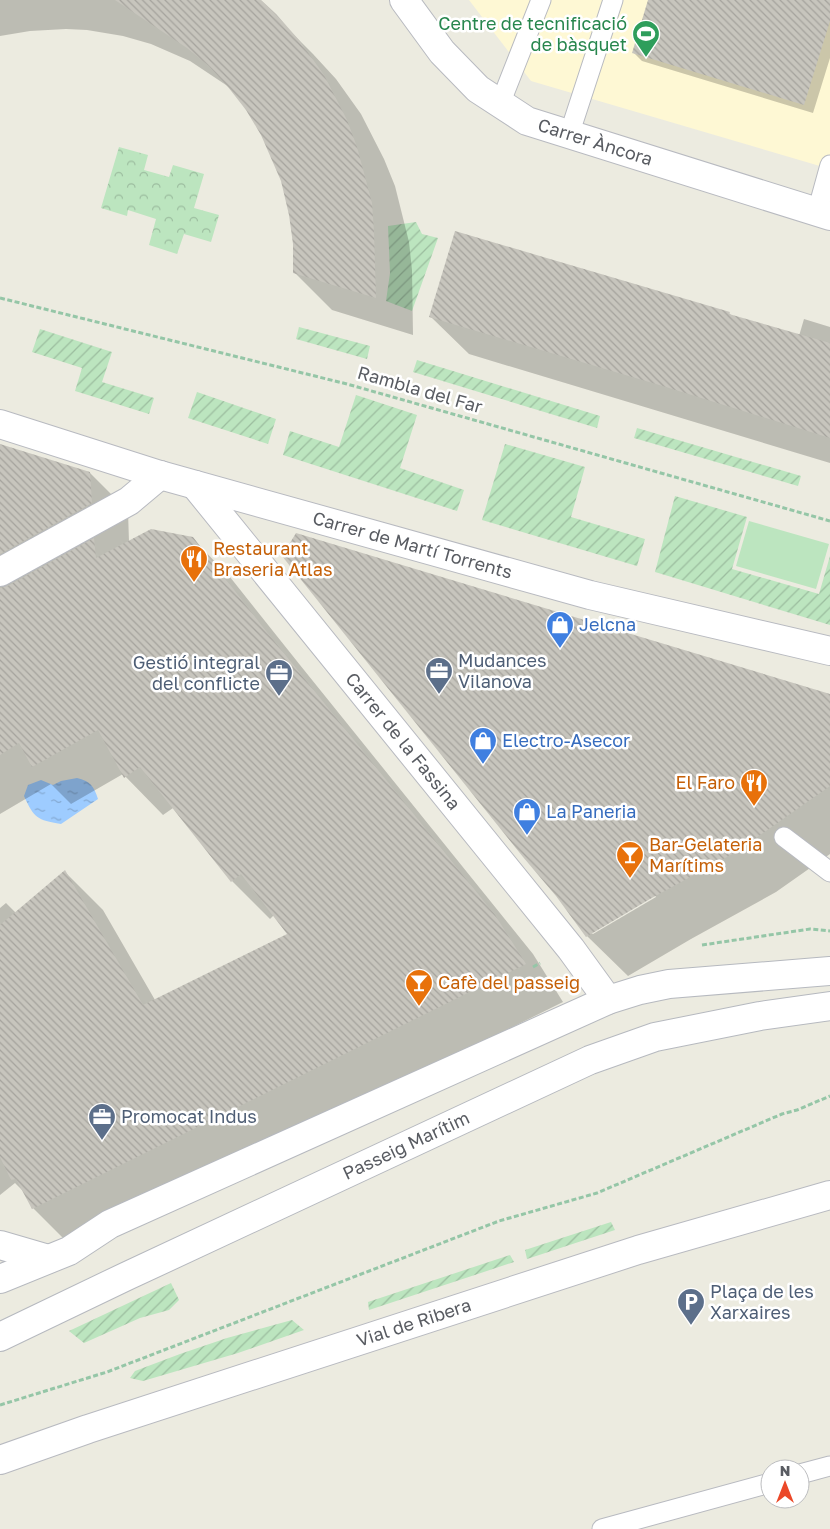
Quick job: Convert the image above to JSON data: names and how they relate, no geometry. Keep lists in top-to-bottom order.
{
  "streets": {
    "street": [
      "Carrer Àncora",
      "Carrer de Martí Torrents",
      "Carrer de la Fassina",
      "Passeig Marítim",
      "Vial de Ribera"
    ],
    "path": ["Rambla del Far"]
  },
  "crossings": [
    ["Carrer de Martí Torrents", "Carrer de la Fassina"]
  ],
  "places": {
    "sports": ["Centre de tecnificació de bàsquet"],
    "restaurant": ["Restaurant Braseria Atlas", "El Faro"],
    "shop": ["Jelcna", "Electro-Asecor", "La Paneria"],
    "office": ["Mudances Vilanova", "Gestió integral del conflicte", "Promocat Indus"],
    "bar": ["Bar-Gelateria Marítims", "Cafè del passeig"],
    "parking": ["Plaça de les Xarxaires"]
  },
  "north": "top"
}
